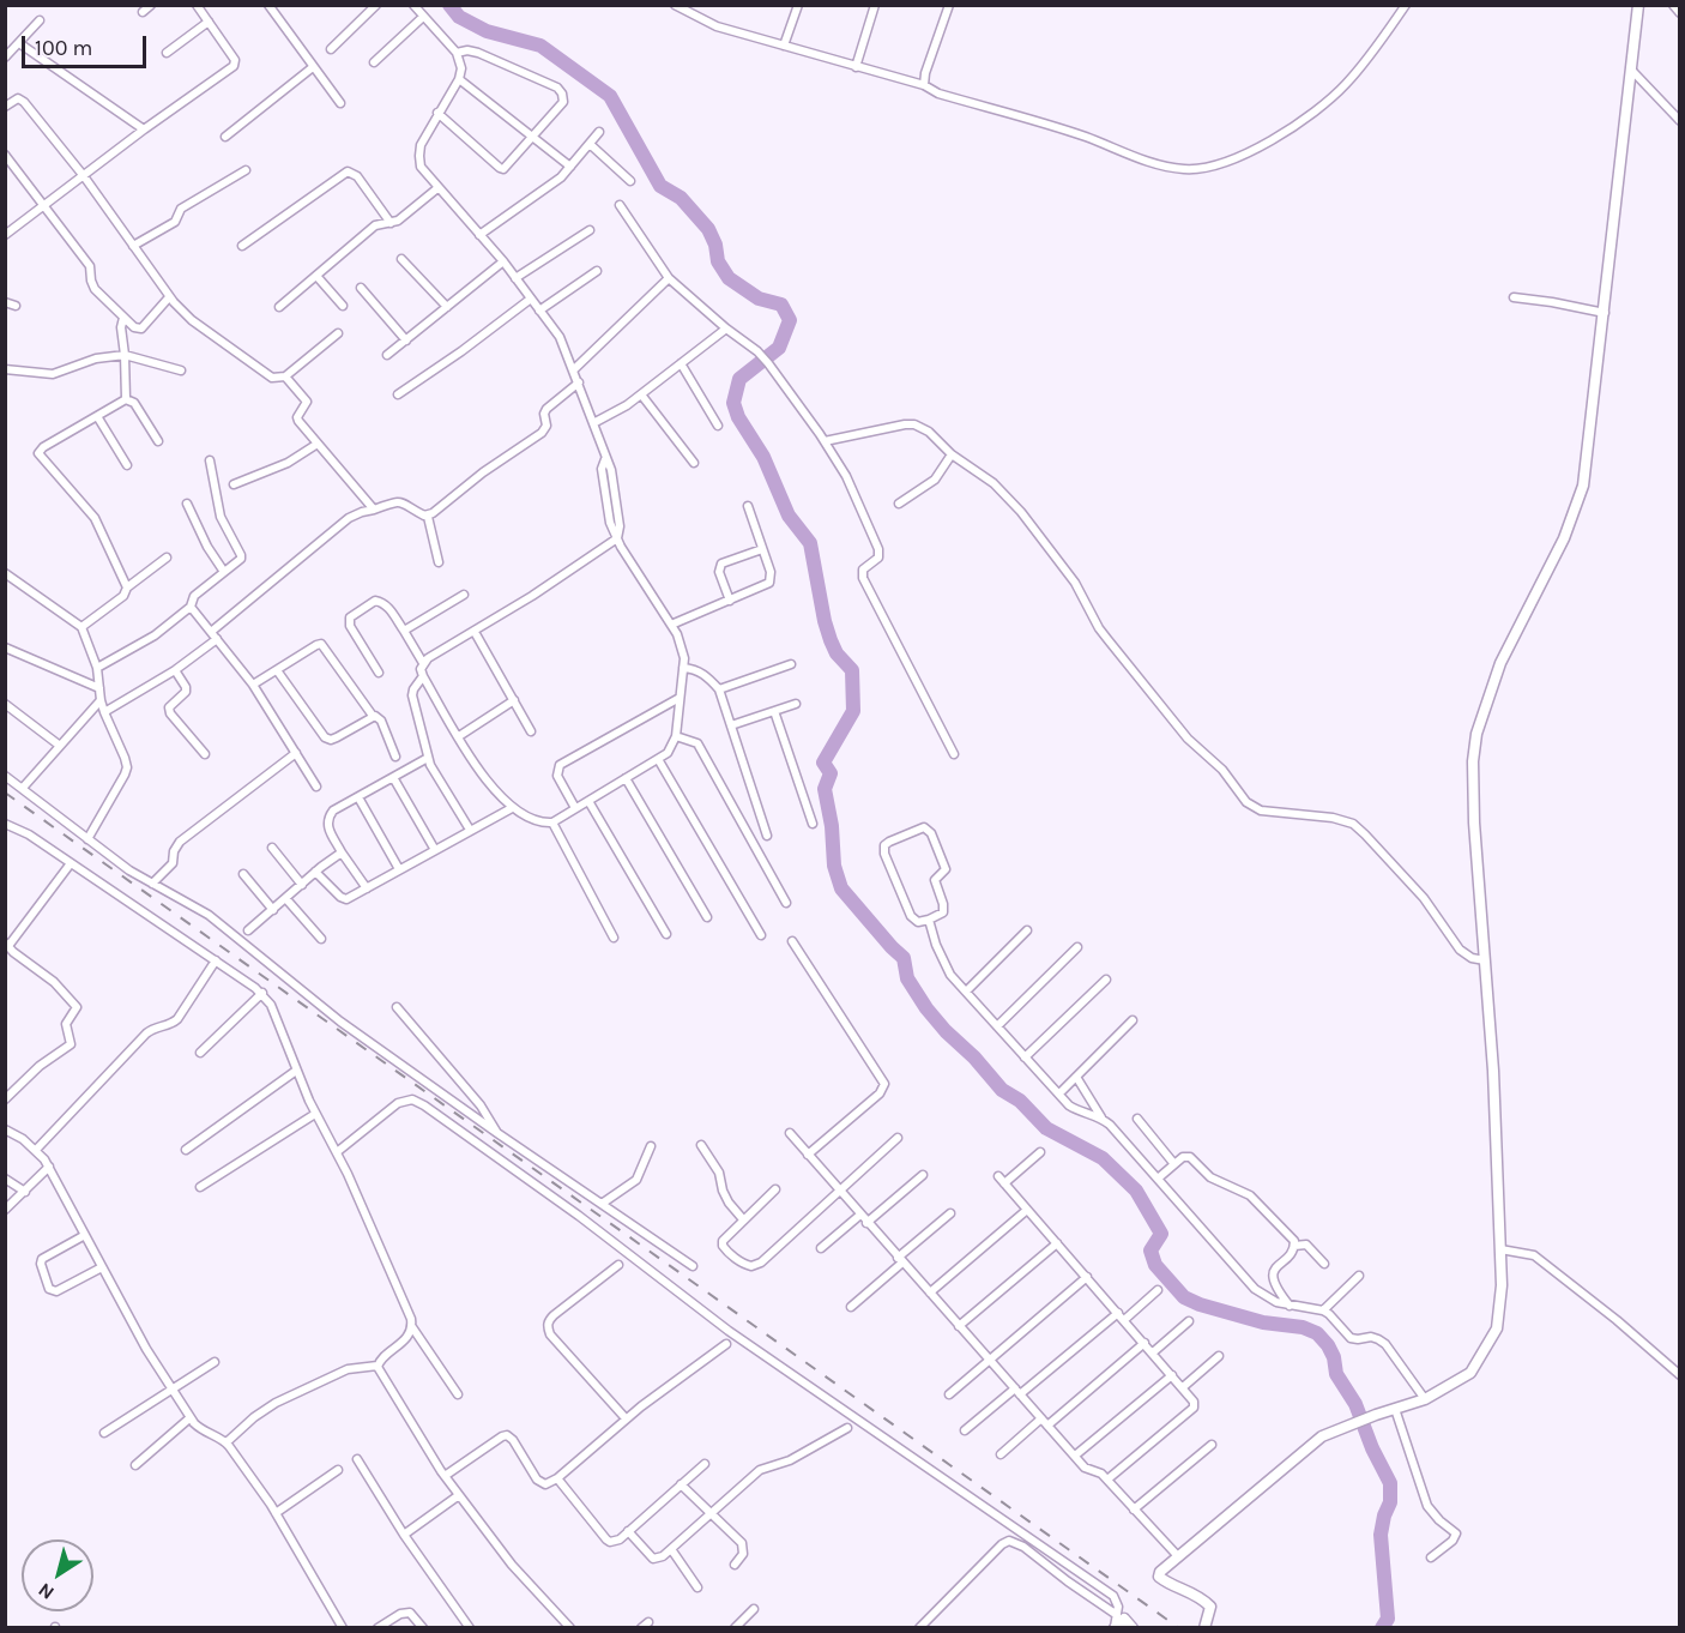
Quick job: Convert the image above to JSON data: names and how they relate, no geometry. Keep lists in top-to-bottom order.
{
  "scale_bar": "100 m",
  "north": "bottom left"
}
